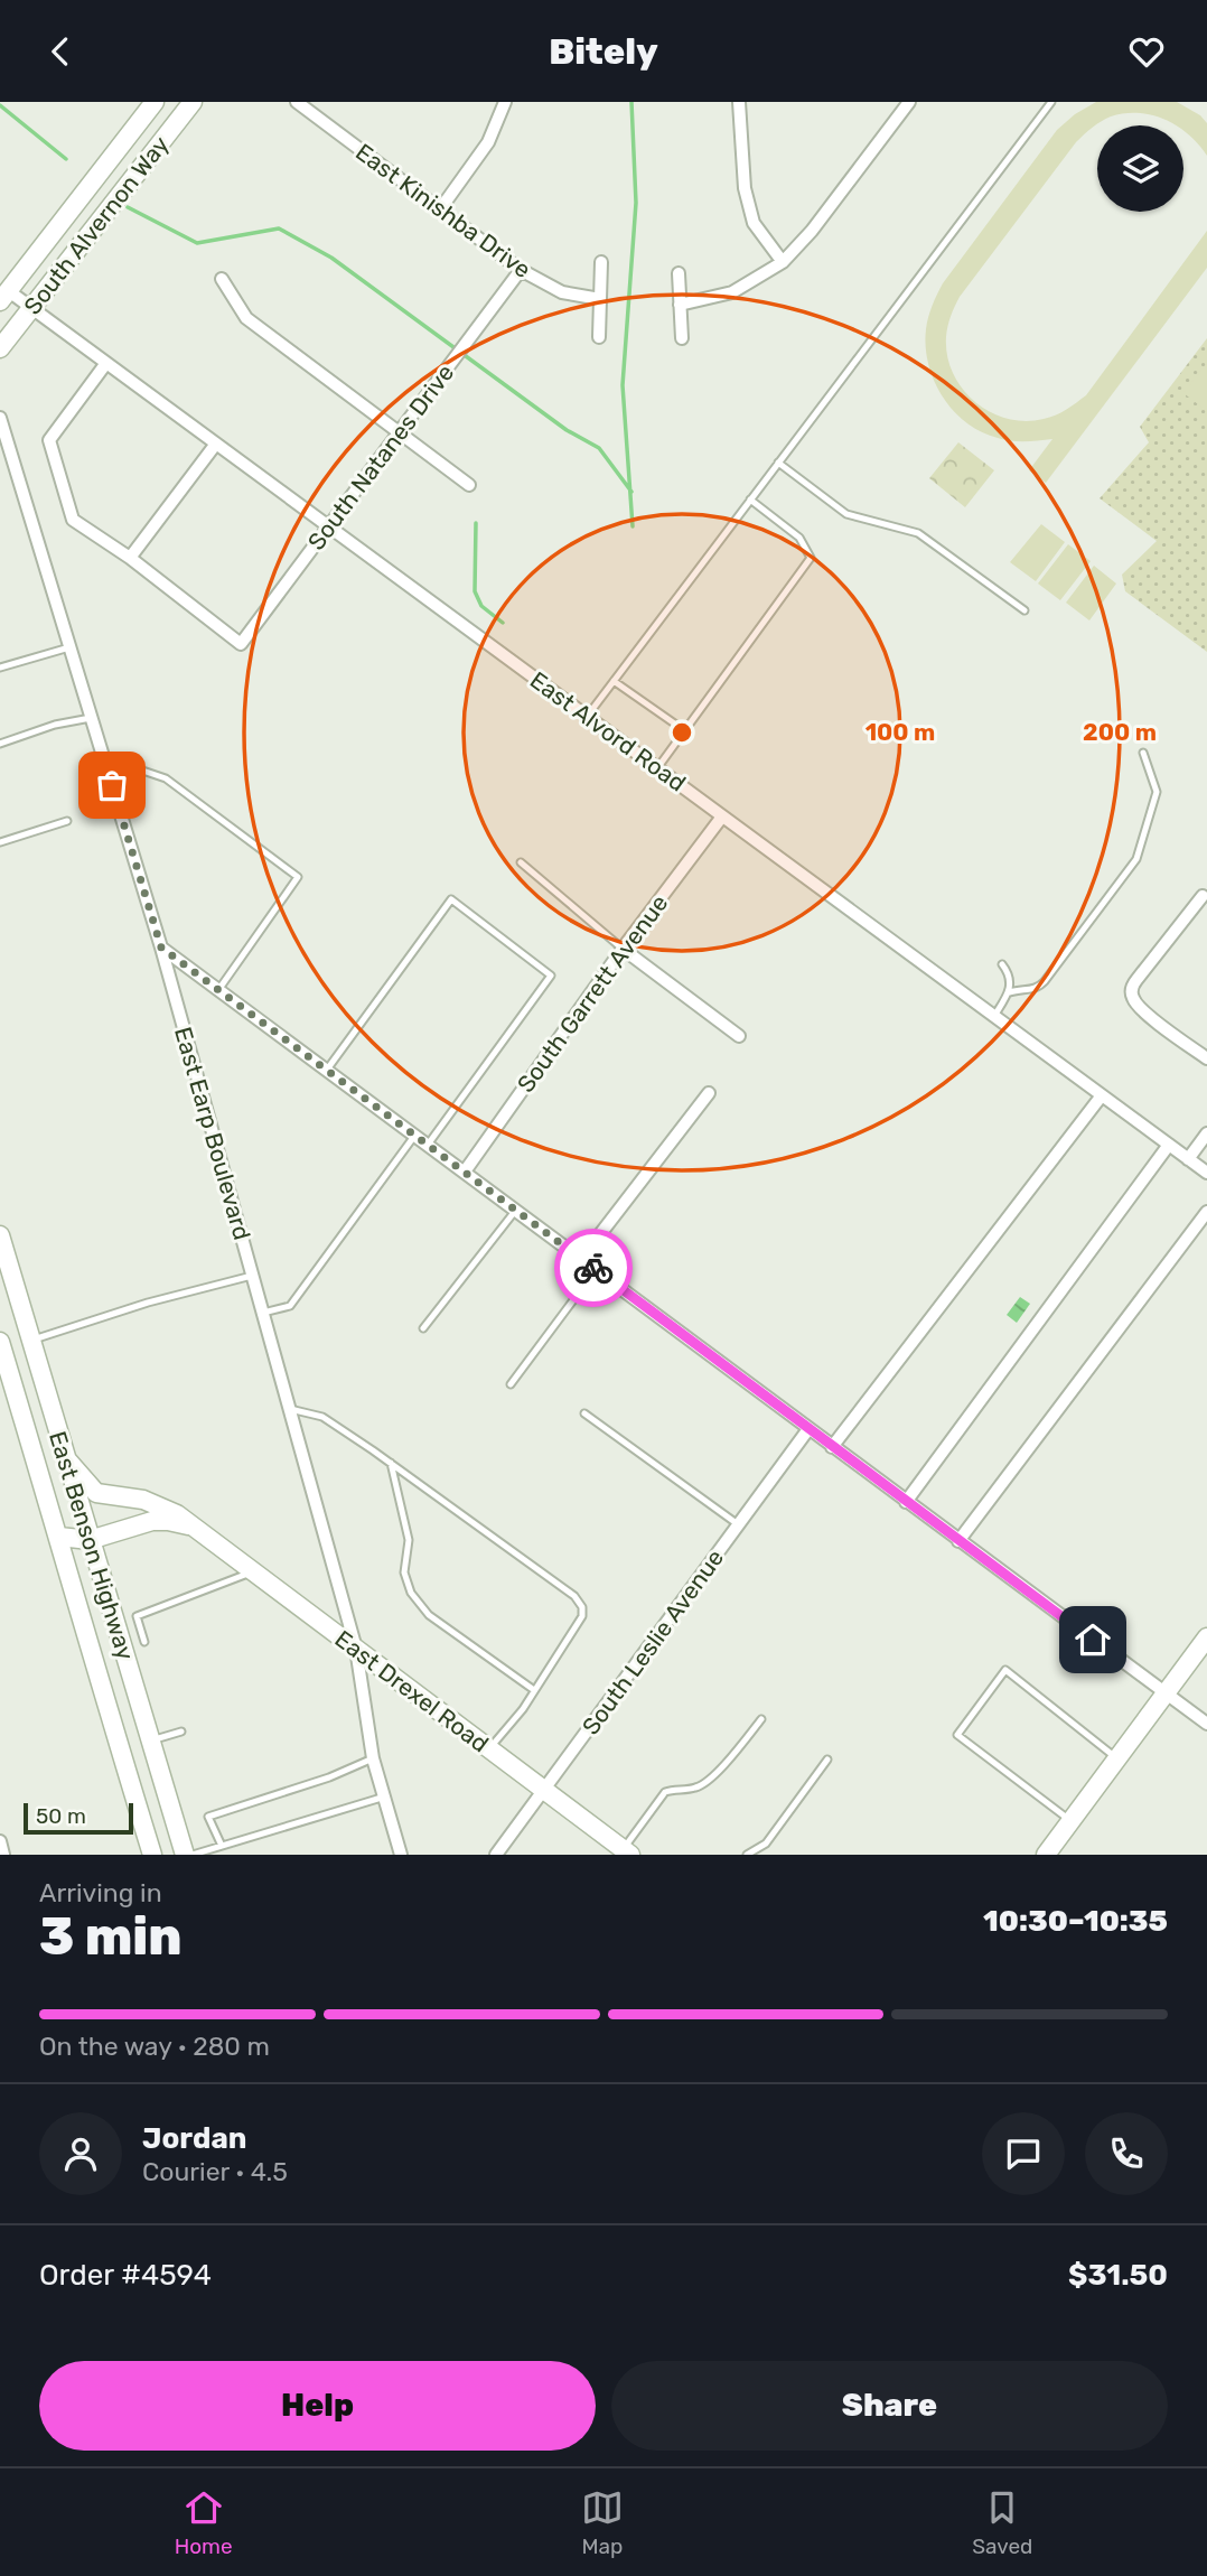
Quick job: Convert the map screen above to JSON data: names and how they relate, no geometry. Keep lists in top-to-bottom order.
{
  "streets": {
    "main road": ["South Alvernon Way", "East Benson Highway", "East Drexel Road"],
    "street": [
      "East Kinishba Drive",
      "South Natanes Drive",
      "East Alvord Road",
      "South Garrett Avenue",
      "East Earp Boulevard",
      "South Leslie Avenue"
    ]
  },
  "crossings": [
    ["East Kinishba Drive", "South Natanes Drive"],
    ["South Alvernon Way", "East Alvord Road"],
    ["South Natanes Drive", "East Alvord Road"],
    ["East Alvord Road", "South Garrett Avenue"],
    ["East Earp Boulevard", "East Drexel Road"],
    ["East Benson Highway", "East Drexel Road"],
    ["South Leslie Avenue", "East Drexel Road"]
  ],
  "scale_bar": "50 m",
  "page": {
    "header": "Bitely",
    "scale": "50 m",
    "heading": ["3 min", "Arriving in", "10:30–10:35"],
    "panel": [
      "Jordan",
      "Courier · 4.5",
      "Order #4594",
      "$31.50"
    ],
    "bar": "On the way · 280 m",
    "buttons": ["Help", "Share"],
    "tabs": ["Home", "Map", "Saved"]
  },
  "rings": ["100 m", "200 m"]
}
